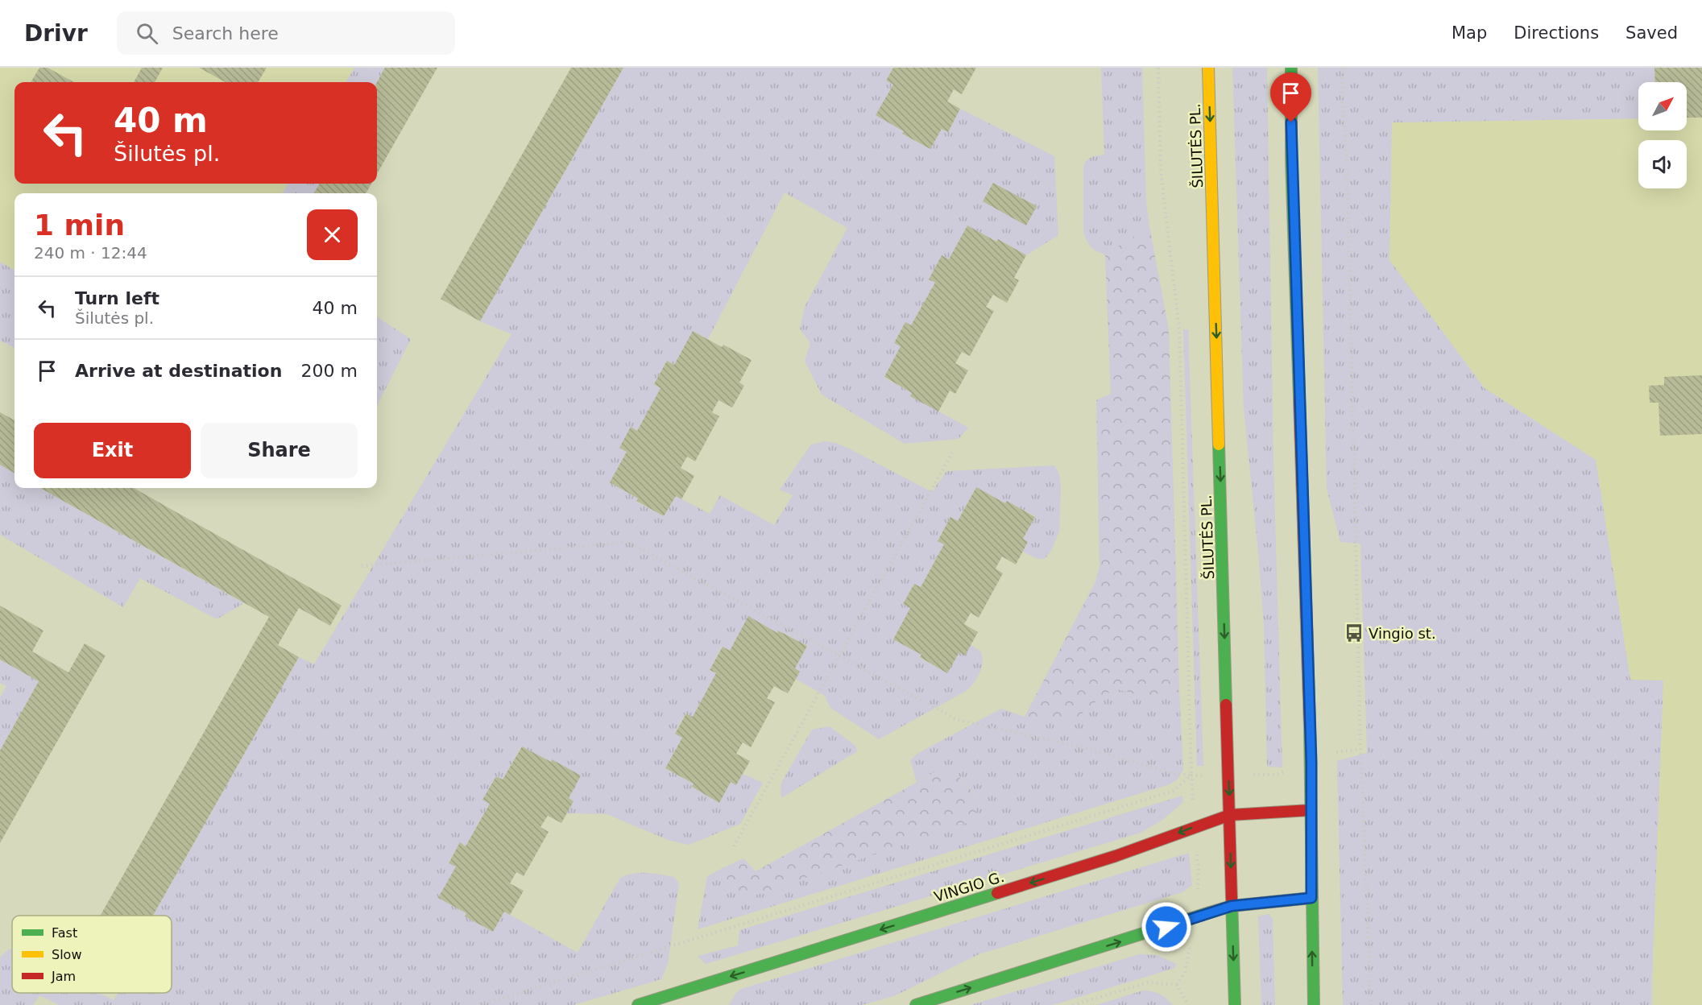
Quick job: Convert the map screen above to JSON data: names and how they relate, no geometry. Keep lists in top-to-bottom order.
{
  "streets": {
    "main road": ["ŠILUTĖS PL.", "VINGIO G."]
  },
  "crossings": [
    ["ŠILUTĖS PL.", "VINGIO G."]
  ],
  "places": {
    "bus stop": ["Vingio st."]
  },
  "legend": ["Fast", "Slow", "Jam"],
  "north": "top right",
  "page": {
    "header": "Drivr",
    "search": "Search here",
    "nav": ["Map", "Directions", "Saved"],
    "turn": ["40 m", "Šilutės pl."],
    "heading": ["1 min", "240 m · 12:44"],
    "list": [
      {
        "name": "Turn left",
        "note": "Šilutės pl.",
        "value": "40 m"
      },
      {
        "name": "Arrive at destination",
        "value": "200 m"
      }
    ],
    "buttons": ["Exit", "Share"]
  }
}
